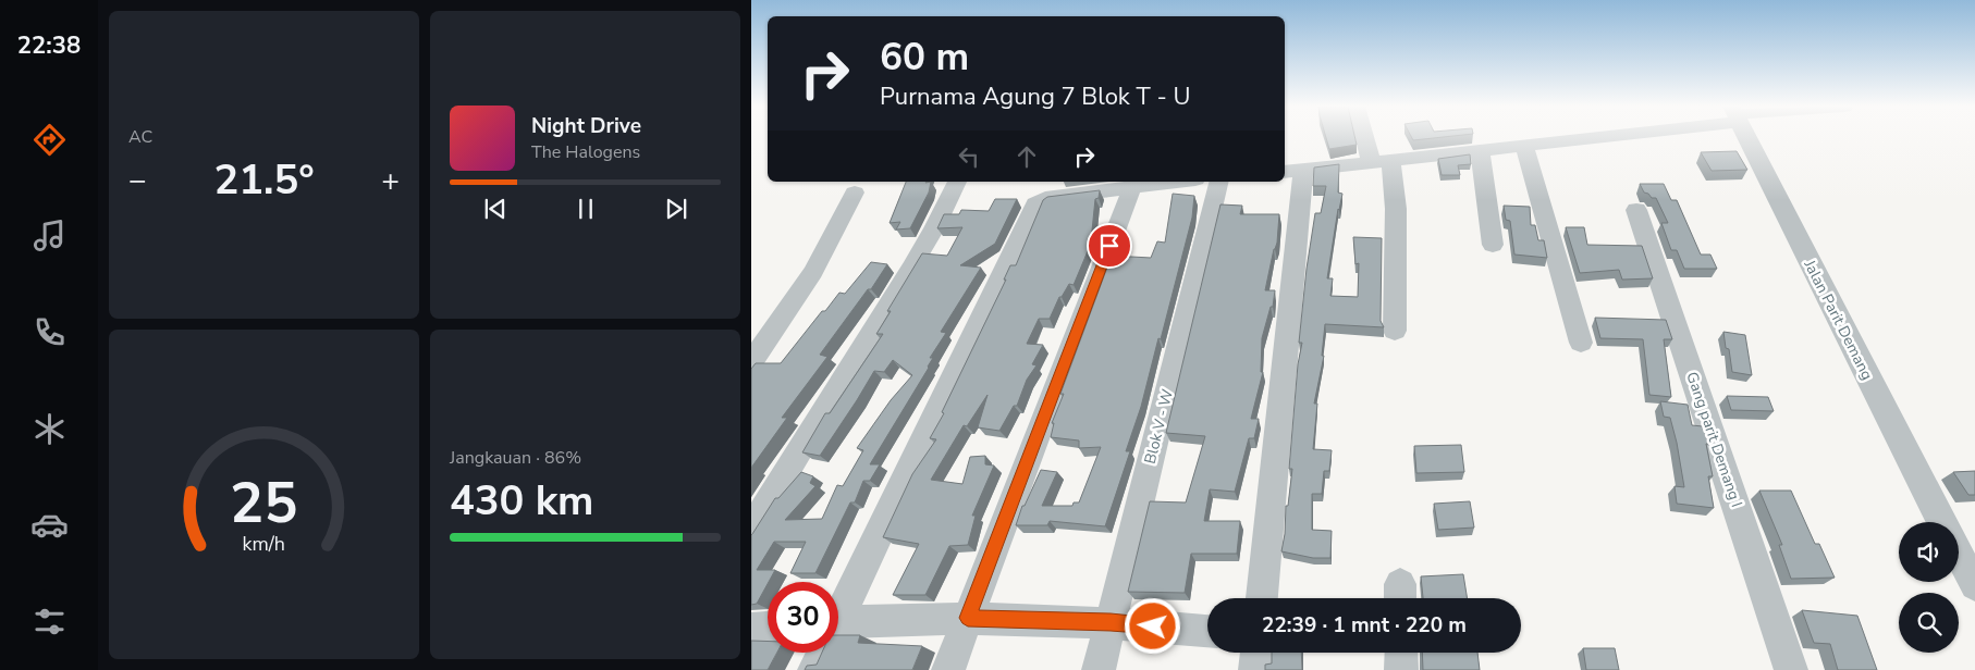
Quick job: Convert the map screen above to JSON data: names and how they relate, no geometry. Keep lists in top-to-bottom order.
{
  "streets": {
    "street": ["Jalan Parit Demang", "Blok V - W", "Gang parit Demang I"]
  },
  "page": {
    "tabs": "22:38",
    "tile": [
      "AC",
      ["Jangkauan · 86%", "430 km"]
    ],
    "turn": ["60 m", "Purnama Agung 7 Blok T - U"],
    "song": ["Night Drive", "The Halogens"],
    "heat": ["−", "21.5°", "+"],
    "limit": "30",
    "trip": "22:39 · 1 mnt · 220 m",
    "gauge": ["25", "km/h"]
  }
}
